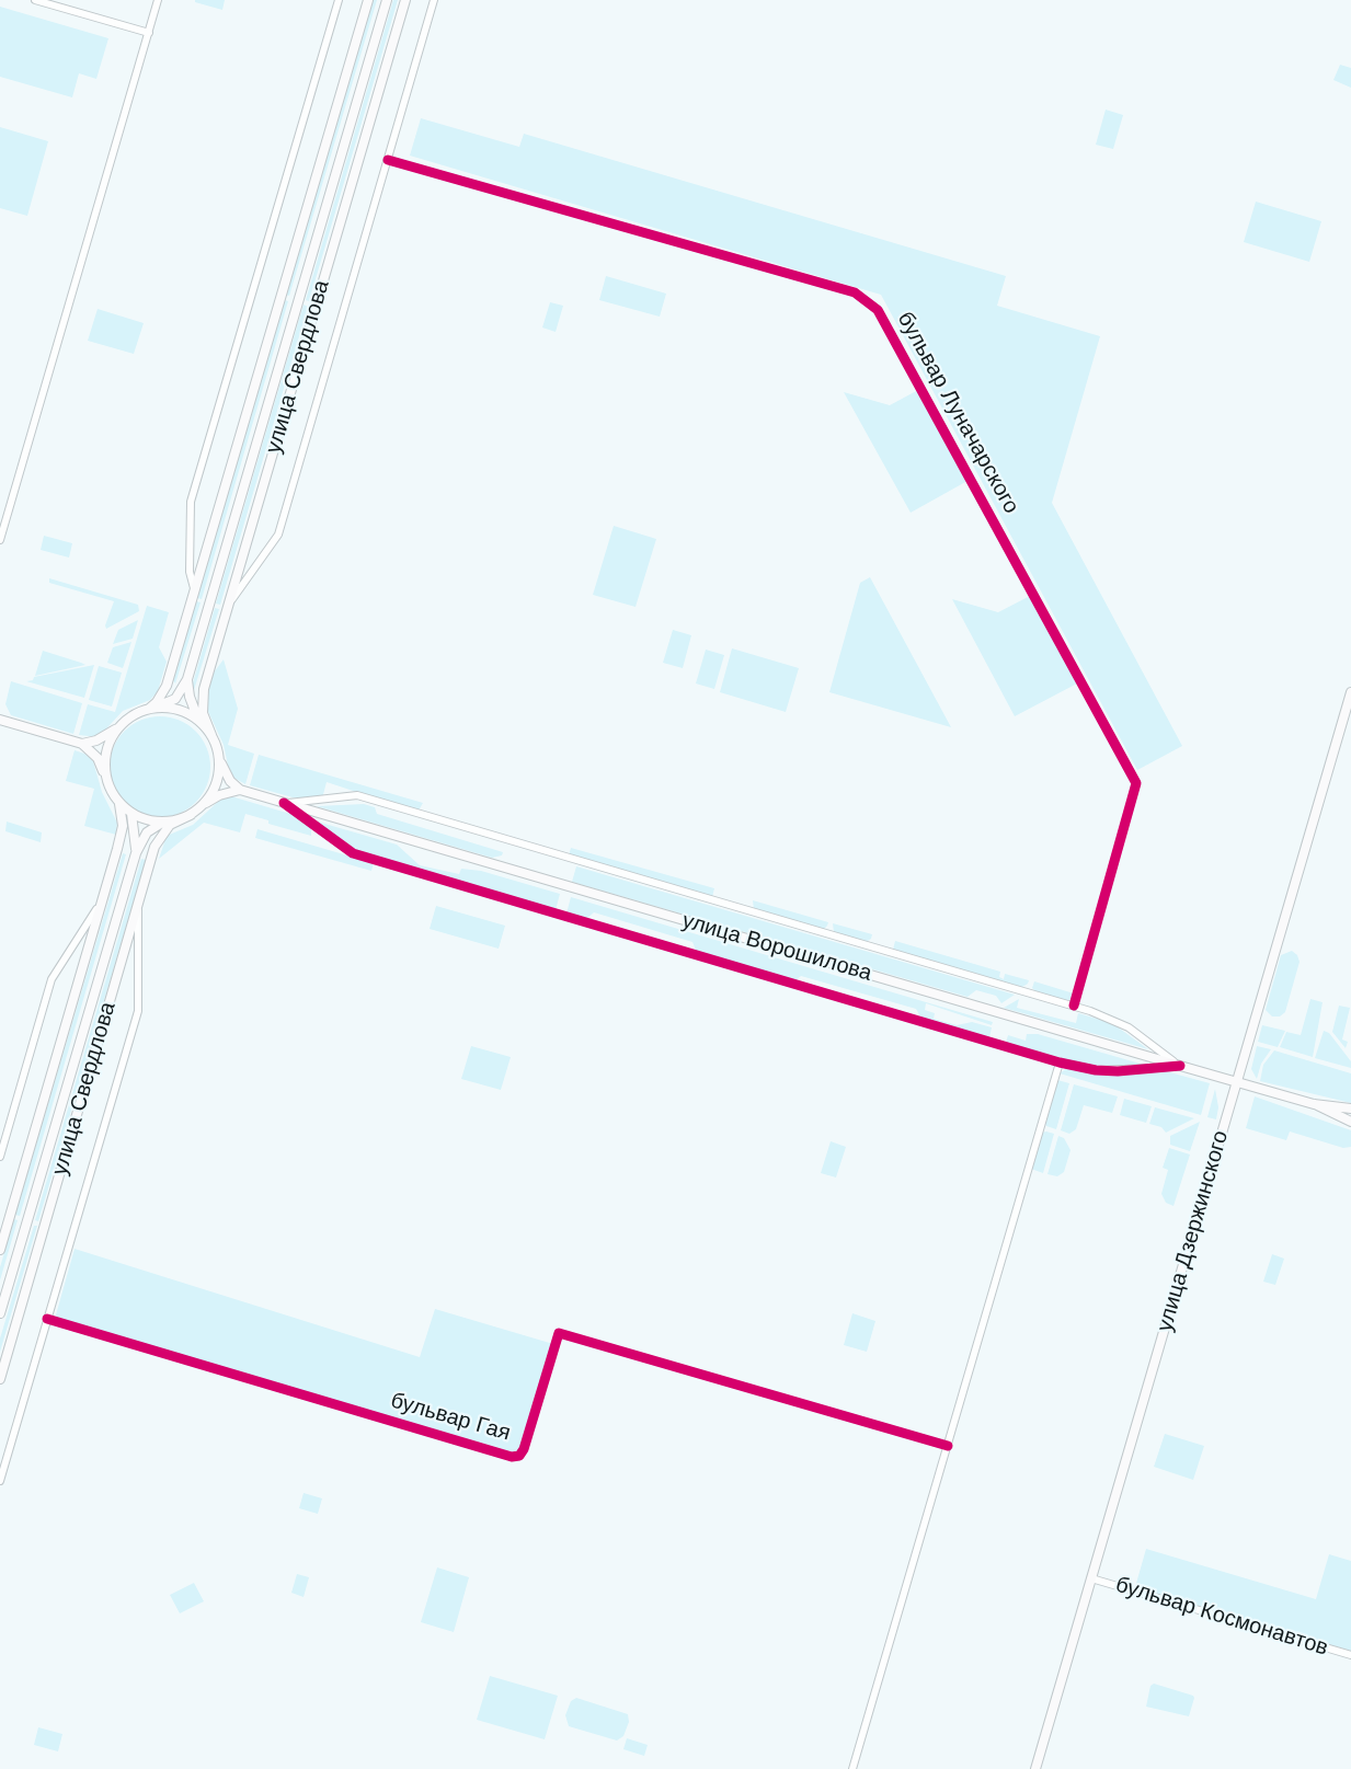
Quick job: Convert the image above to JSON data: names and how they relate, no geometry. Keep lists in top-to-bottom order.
{
  "streets": {
    "main road": ["улица Свердлова", "улица Ворошилова", "улица Дзержинского"],
    "street": ["бульвар Луначарского", "бульвар Гая", "бульвар Космонавтов"]
  },
  "crossings": [
    ["улица Ворошилова", "улица Дзержинского"],
    ["улица Дзержинского", "бульвар Космонавтов"]
  ]
}
